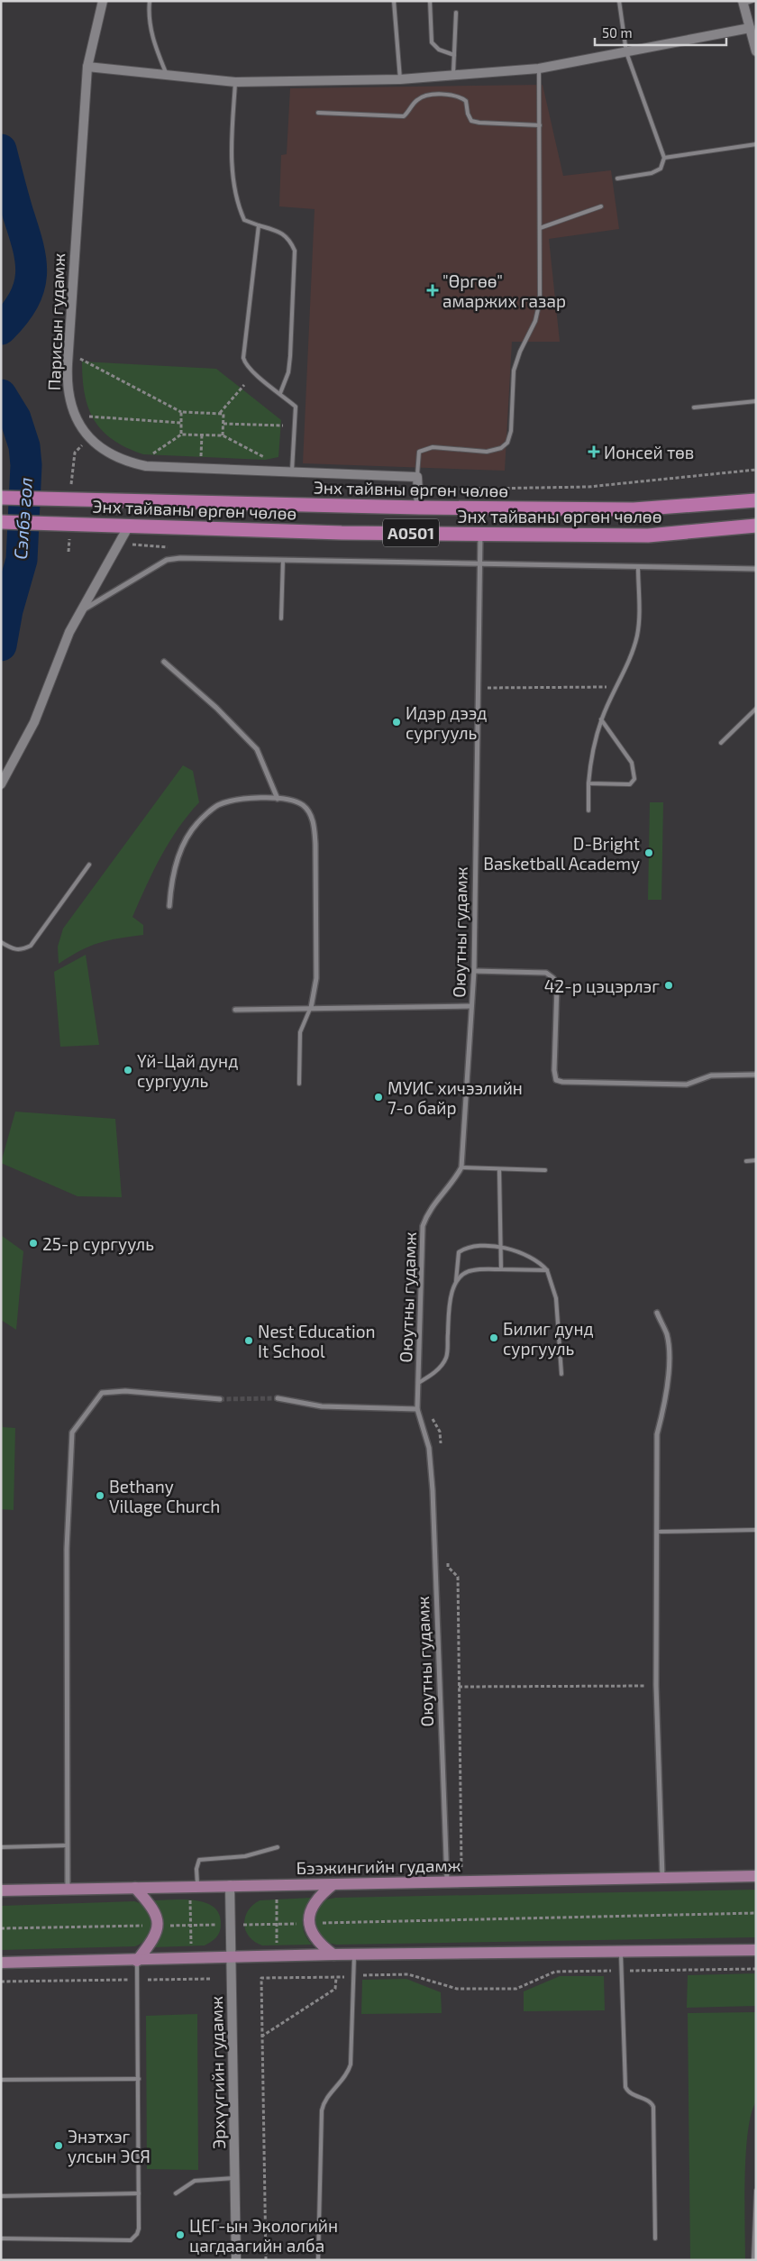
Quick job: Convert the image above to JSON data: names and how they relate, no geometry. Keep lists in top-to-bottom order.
{
  "streets": {
    "highway": ["Энх тайвны өргөн чөлөө", "Энх тайваны өргөн чөлөө", "A0501"],
    "main road": ["Бээжингийн гудамж"],
    "street": ["Парисын гудамж", "Оюутны гудамж", "Эрхүүгийн гудамж"]
  },
  "crossings": [
    ["Энх тайваны өргөн чөлөө", "Оюутны гудамж"],
    ["Оюутны гудамж", "Бээжингийн гудамж"],
    ["Бээжингийн гудамж", "Эрхүүгийн гудамж"]
  ],
  "water": ["Сэлбэ гол"],
  "places": {
    "health": ["\"Өргөө\" амаржих газар", "Ионсей төв"],
    "other": [
      "Идэр дээд сургууль",
      "D-Bright Basketball Academy",
      "42-р цэцэрлэг",
      "Үй-Цай дунд сургууль",
      "МУИС хичээлийн 7-о байр",
      "25-р сургууль",
      "Билиг дунд сургууль",
      "Nest Education It School",
      "Bethany Village Church",
      "Энэтхэг улсын ЭСЯ",
      "ЦЕГ-ын Экологийн цагдаагийн алба"
    ]
  },
  "scale_bar": "50 m"
}
